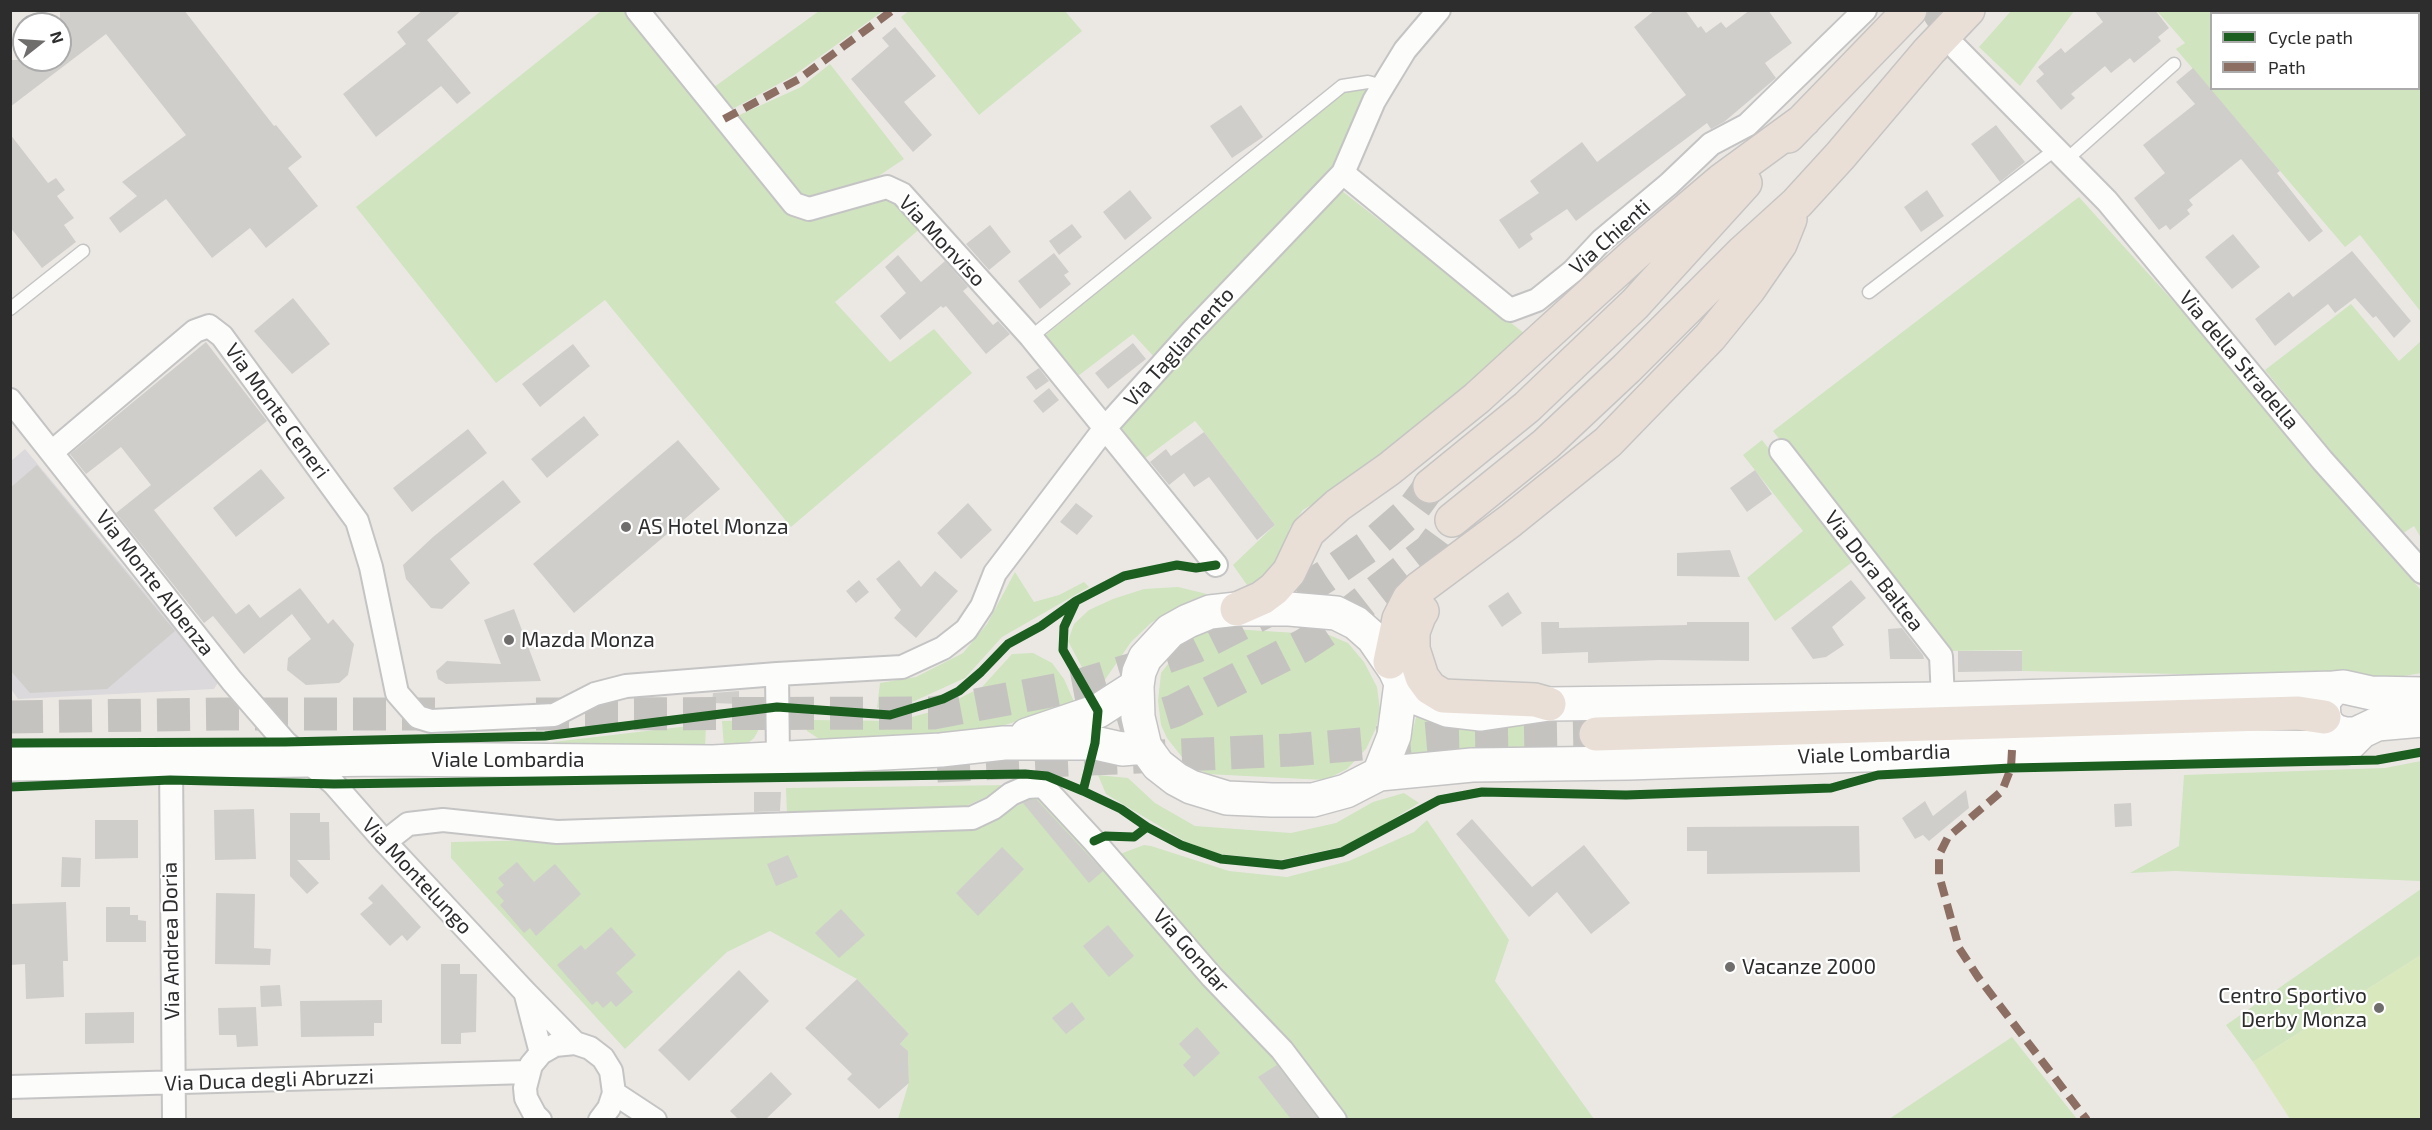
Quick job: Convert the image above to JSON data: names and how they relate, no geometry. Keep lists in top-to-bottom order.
{
  "streets": {
    "main road": ["Viale Lombardia"],
    "street": [
      "Via Chienti",
      "Via Monviso",
      "Via Tagliamento",
      "Via della Stradella",
      "Via Monte Ceneri",
      "Via Dora Baltea",
      "Via Monte Albenza",
      "Via Montelungo",
      "Via Andrea Doria",
      "Via Gondar",
      "Via Duca degli Abruzzi"
    ]
  },
  "crossings": [
    ["Via Chienti", "Via Tagliamento"],
    ["Via Monviso", "Via Tagliamento"],
    ["Via Tagliamento", "Viale Lombardia"],
    ["Via Monte Ceneri", "Via Monte Albenza"],
    ["Via Monte Ceneri", "Viale Lombardia"],
    ["Via Monte Albenza", "Viale Lombardia"],
    ["Via Monte Albenza", "Via Montelungo"],
    ["Viale Lombardia", "Via Montelungo"],
    ["Viale Lombardia", "Via Andrea Doria"],
    ["Via Montelungo", "Via Gondar"],
    ["Via Andrea Doria", "Via Duca degli Abruzzi"]
  ],
  "places": [
    "AS Hotel Monza",
    "Mazda Monza",
    "Vacanze 2000",
    "Centro Sportivo Derby Monza"
  ],
  "legend": ["Cycle path", "Path"],
  "north": "right"
}
